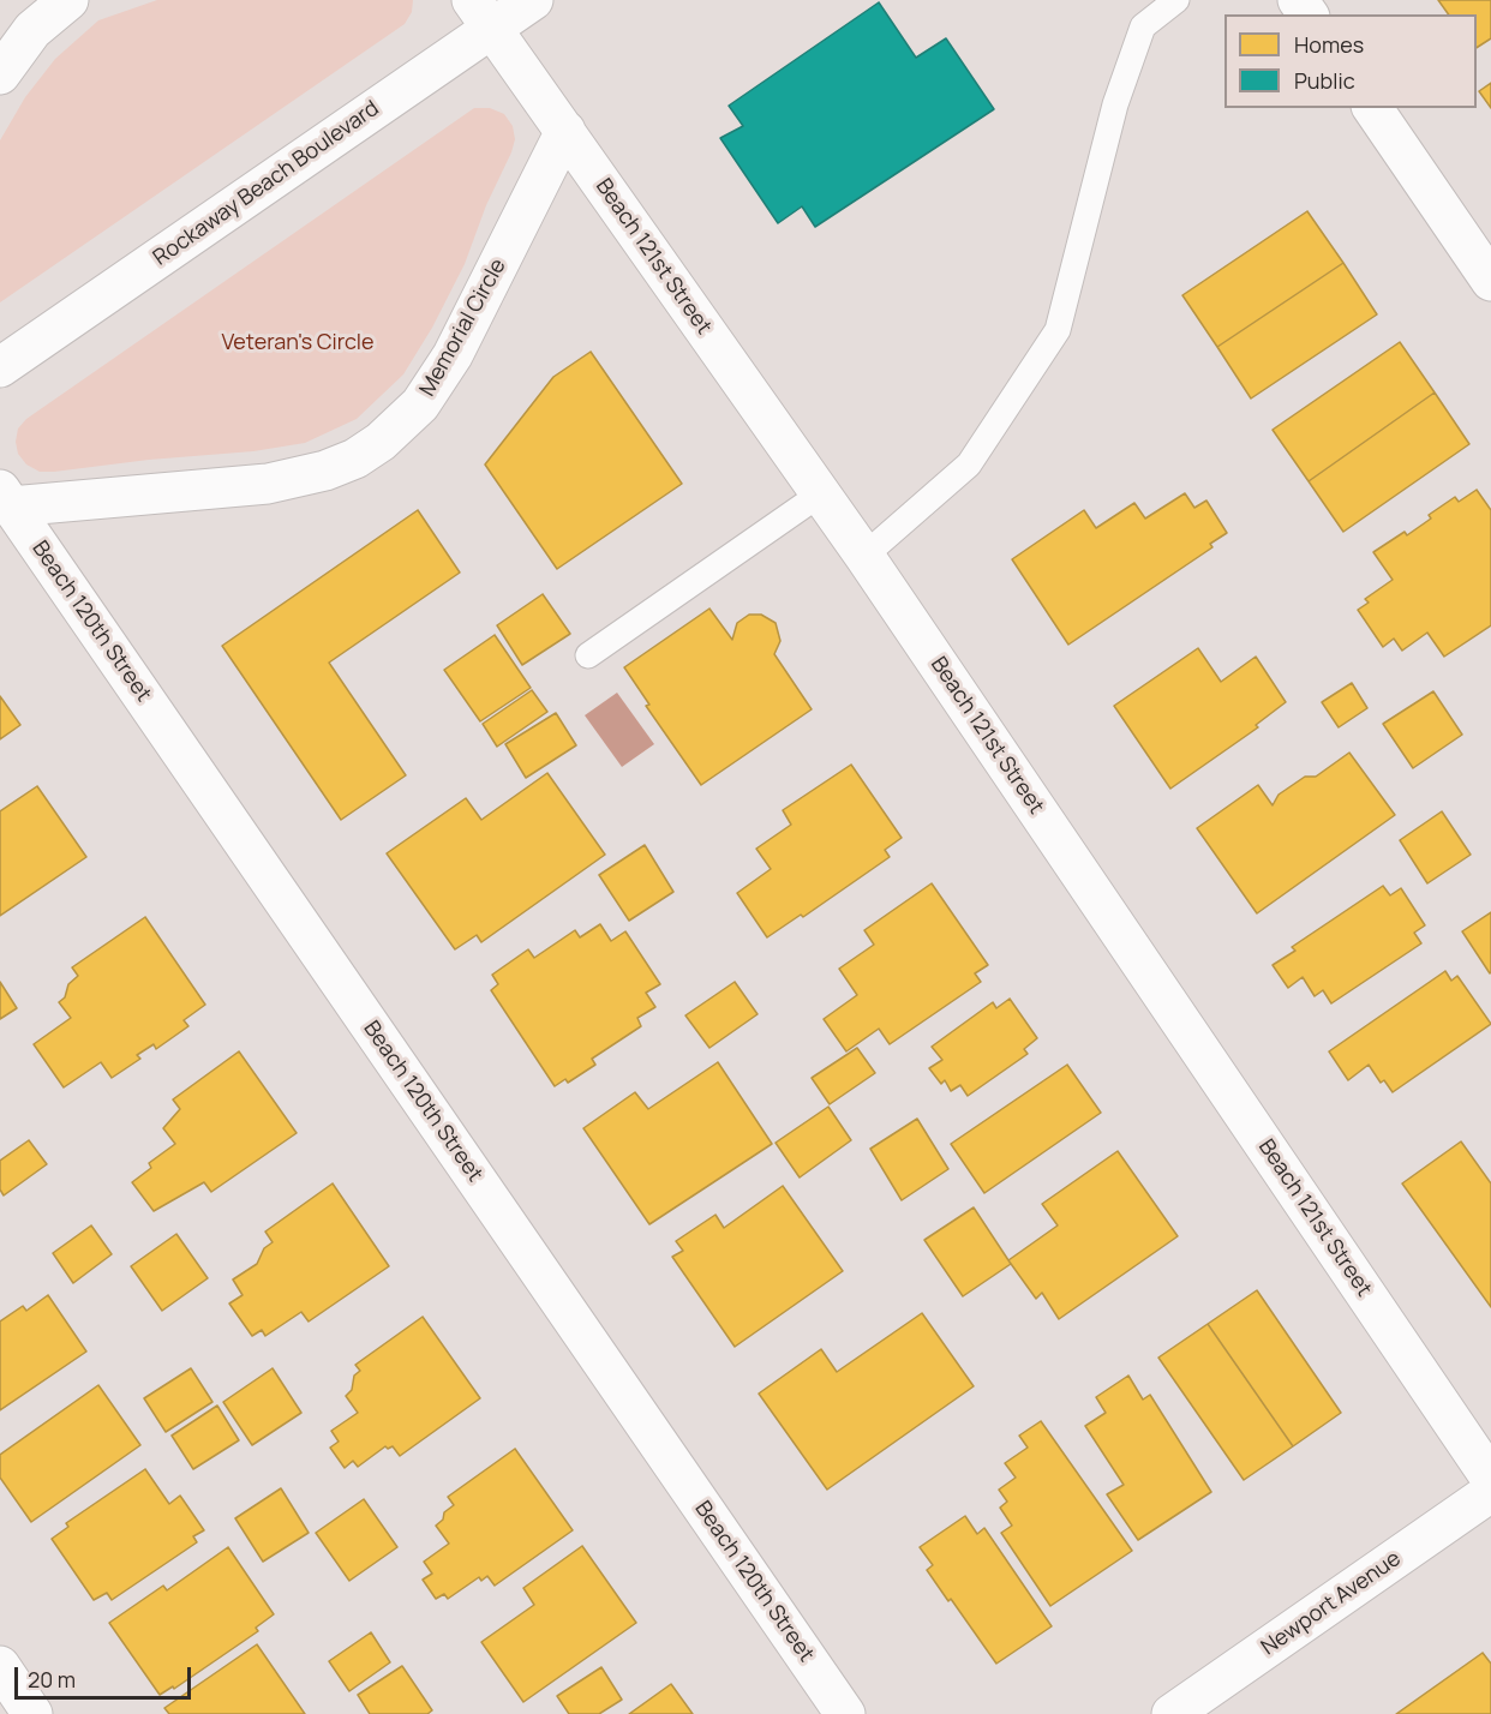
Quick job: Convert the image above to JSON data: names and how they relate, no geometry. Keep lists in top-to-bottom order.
{
  "streets": {
    "street": [
      "Rockaway Beach Boulevard",
      "Beach 121st Street",
      "Memorial Circle",
      "Beach 120th Street",
      "Newport Avenue"
    ]
  },
  "crossings": [
    ["Rockaway Beach Boulevard", "Beach 121st Street"],
    ["Beach 121st Street", "Memorial Circle"],
    ["Memorial Circle", "Beach 120th Street"]
  ],
  "parks": ["Veteran's Circle"],
  "legend": ["Homes", "Public"],
  "scale_bar": "20 m"
}
